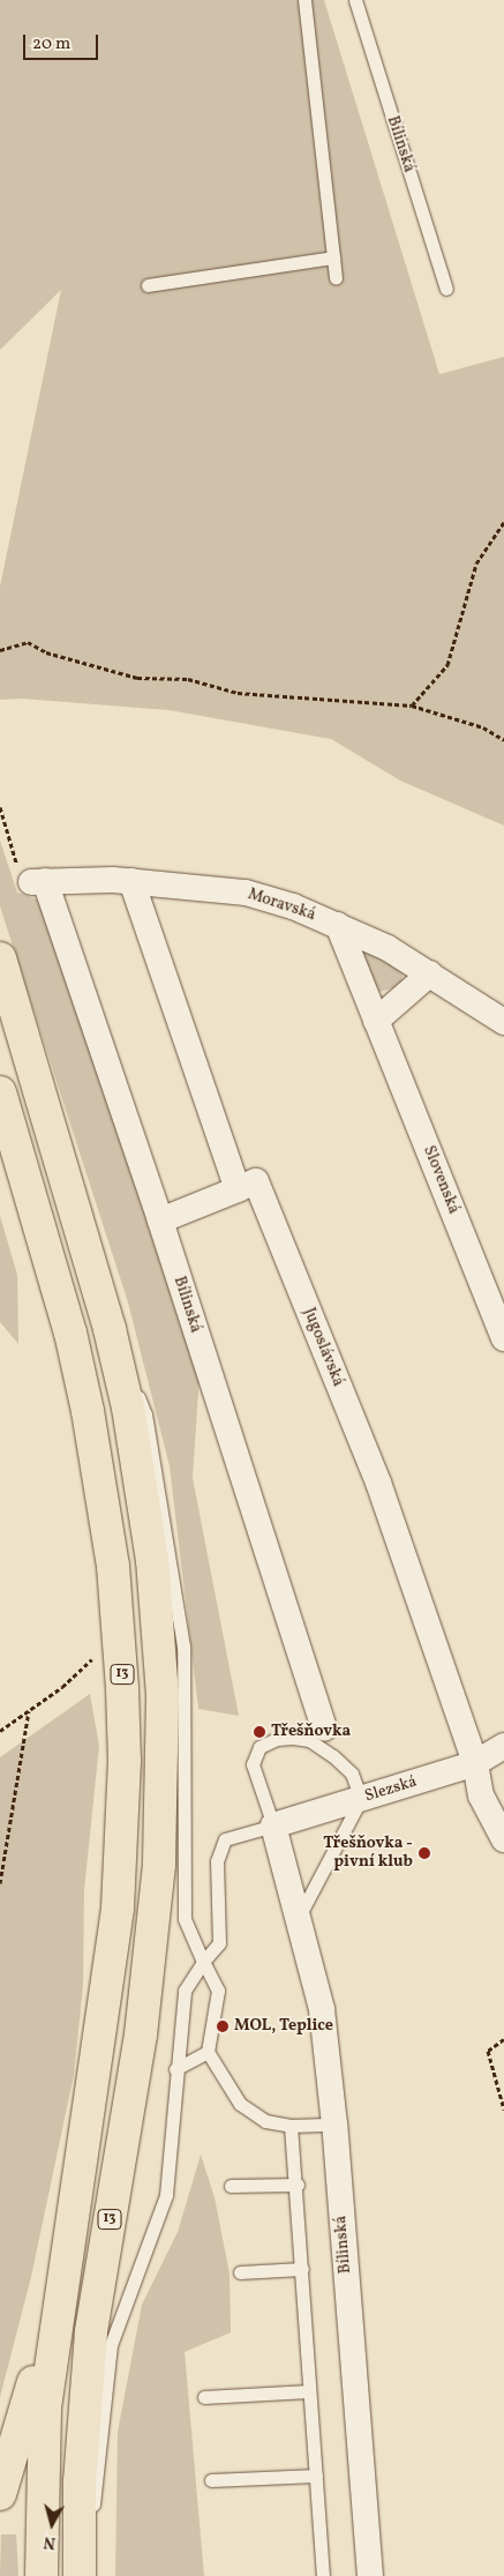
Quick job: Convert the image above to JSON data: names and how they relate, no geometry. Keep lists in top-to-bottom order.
{
  "streets": {
    "highway": ["13"],
    "street": [
      "Bílinská",
      "Moravská",
      "Slovenská",
      "Jugoslávská",
      "Slezská"
    ]
  },
  "crossings": [
    ["Bílinská", "Moravská"],
    ["Bílinská", "Slezská"],
    ["Moravská", "Slovenská"],
    ["Jugoslávská", "Slezská"]
  ],
  "places": ["Třešňovka", "Třešňovka - pivní klub", "MOL, Teplice"],
  "scale_bar": "20 m",
  "north": "bottom"
}
